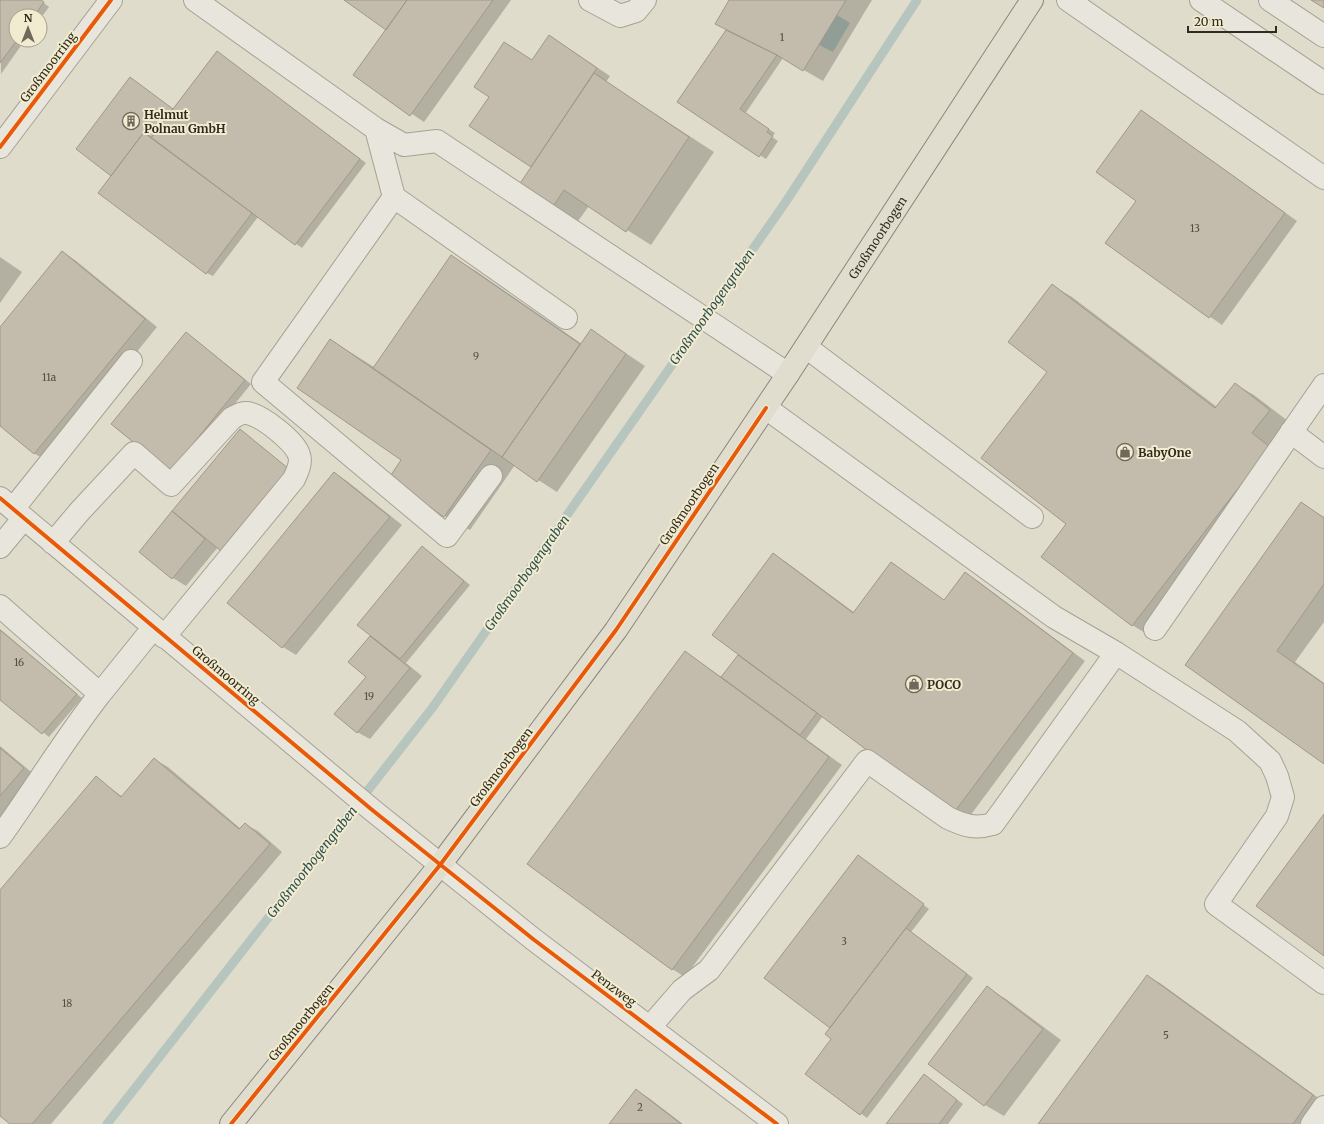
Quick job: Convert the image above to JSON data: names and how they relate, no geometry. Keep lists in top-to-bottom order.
{
  "streets": {
    "main road": ["Großmoorbogen"],
    "street": ["Großmoorring", "Penzweg"]
  },
  "crossings": [
    ["Großmoorring", "Großmoorbogen"],
    ["Großmoorring", "Penzweg"],
    ["Großmoorbogen", "Penzweg"]
  ],
  "water": ["Großmoorbogengraben"],
  "places": {
    "building": ["Helmut Polnau GmbH"],
    "shop": ["BabyOne", "POCO"]
  },
  "house_numbers": [
    "1",
    "13",
    "9",
    "11a",
    "16",
    "19",
    "3",
    "18",
    "5",
    "2"
  ],
  "scale_bar": "20 m",
  "north": "top"
}
